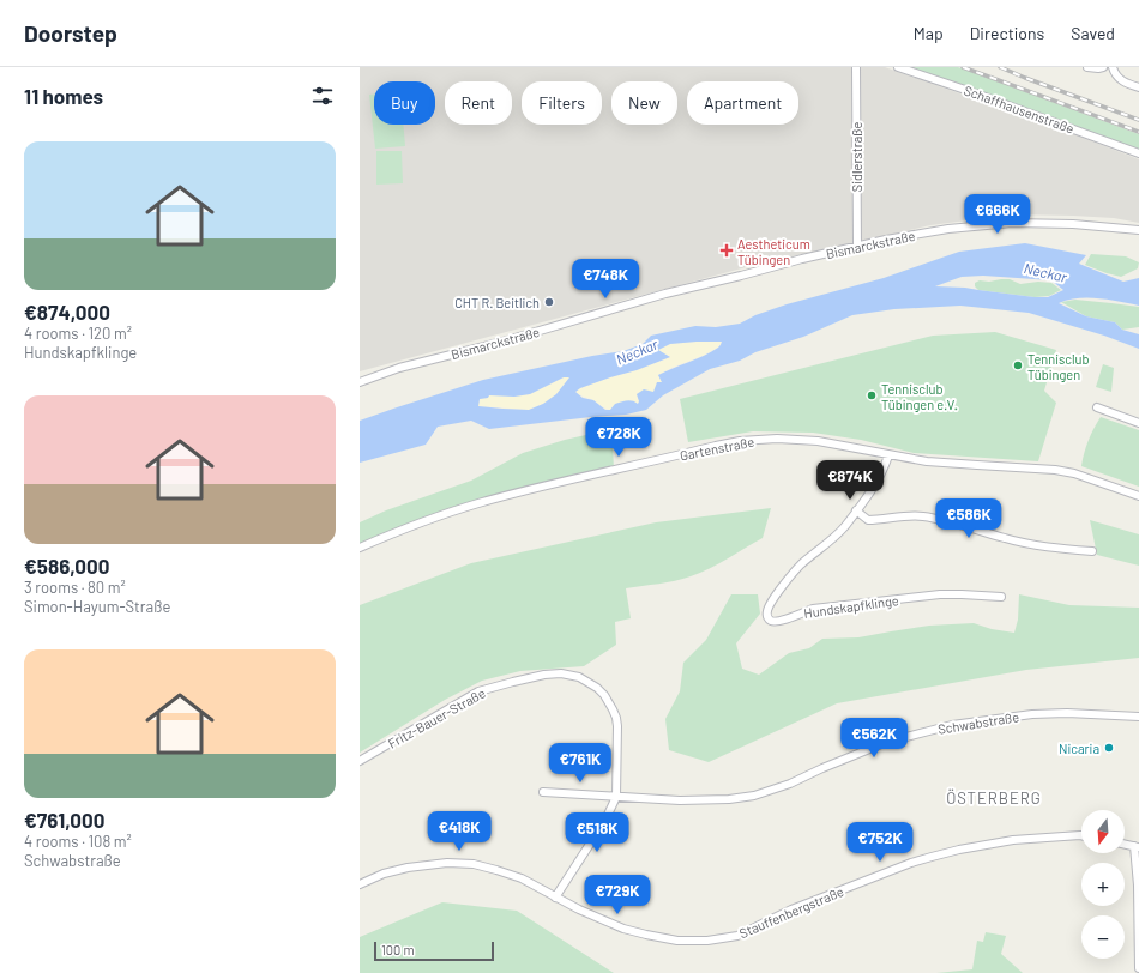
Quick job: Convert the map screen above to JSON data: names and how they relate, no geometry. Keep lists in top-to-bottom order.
{
  "streets": {
    "street": [
      "Schaffhausenstraße",
      "Sidlerstraße",
      "Bismarckstraße",
      "Gartenstraße",
      "Hundskapfklinge",
      "Fritz-Bauer-Straße",
      "Schwabstraße",
      "Stauffenbergstraße"
    ]
  },
  "crossings": [
    ["Sidlerstraße", "Bismarckstraße"],
    ["Gartenstraße", "Hundskapfklinge"],
    ["Fritz-Bauer-Straße", "Schwabstraße"],
    ["Fritz-Bauer-Straße", "Stauffenbergstraße"]
  ],
  "districts": ["ÖSTERBERG"],
  "water": ["Neckar"],
  "places": {
    "health": ["Aestheticum Tübingen"],
    "other": [
      "CHT R. Beitlich",
      "Tennisclub Tübingen",
      "Tennisclub Tübingen e.V.",
      "Nicaria"
    ]
  },
  "scale_bar": "100 m",
  "north": "bottom",
  "page": {
    "header": "Doorstep",
    "nav": ["Map", "Directions", "Saved"],
    "heading": "11 homes",
    "chip": [
      "Buy",
      "Rent",
      "Filters",
      "New",
      "Apartment"
    ],
    "list": [
      {
        "name": "€874,000",
        "note": "4 rooms · 120 m² · Hundskapfklinge"
      },
      {
        "name": "€586,000",
        "note": "3 rooms · 80 m² · Simon-Hayum-Straße"
      },
      {
        "name": "€761,000",
        "note": "4 rooms · 108 m² · Schwabstraße"
      }
    ],
    "price": [
      "€666K",
      "€748K",
      "€728K",
      "€874K",
      "€586K",
      "€562K",
      "€761K",
      "€418K",
      "€518K",
      "€752K",
      "€729K"
    ],
    "map_buttons": ["+", "−"],
    "scale": "100 m"
  }
}
